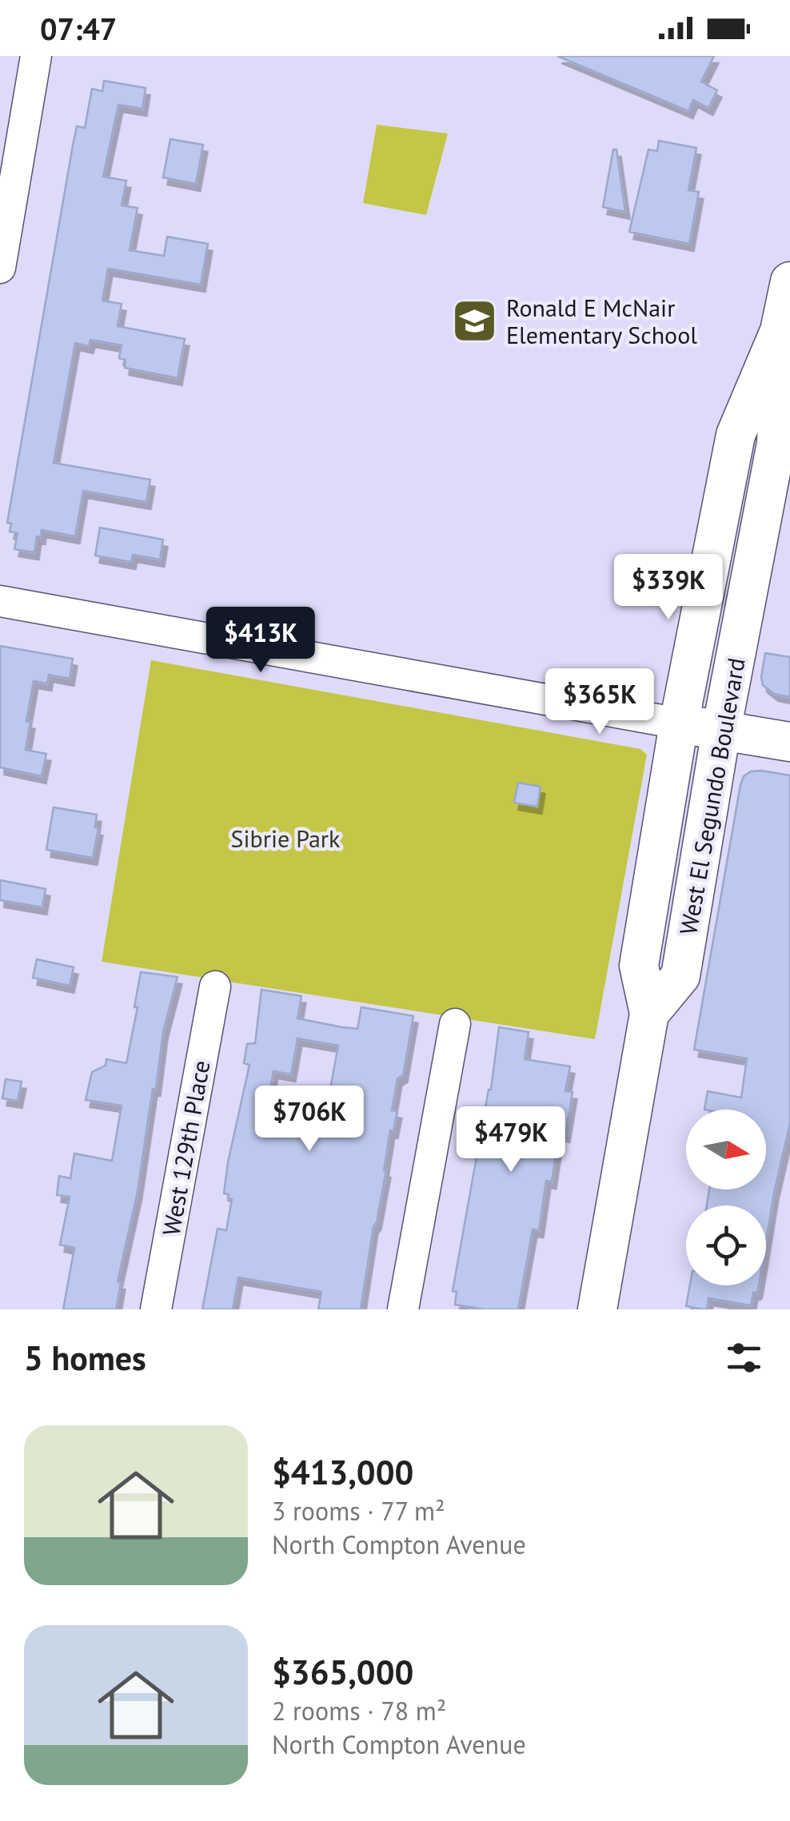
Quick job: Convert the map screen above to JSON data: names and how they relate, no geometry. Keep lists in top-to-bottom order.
{
  "streets": {
    "main road": ["West El Segundo Boulevard"],
    "street": ["West 129th Place"]
  },
  "parks": ["Sibrie Park"],
  "places": {
    "school or university": ["Ronald E McNair Elementary School"]
  },
  "north": "right",
  "page": {
    "status": "07:47",
    "price": [
      "$339K",
      "$413K",
      "$365K",
      "$706K",
      "$479K"
    ],
    "heading": "5 homes",
    "list": [
      {
        "name": "$413,000",
        "note": "3 rooms · 77 m² · North Compton Avenue"
      },
      {
        "name": "$365,000",
        "note": "2 rooms · 78 m² · North Compton Avenue"
      }
    ]
  }
}
